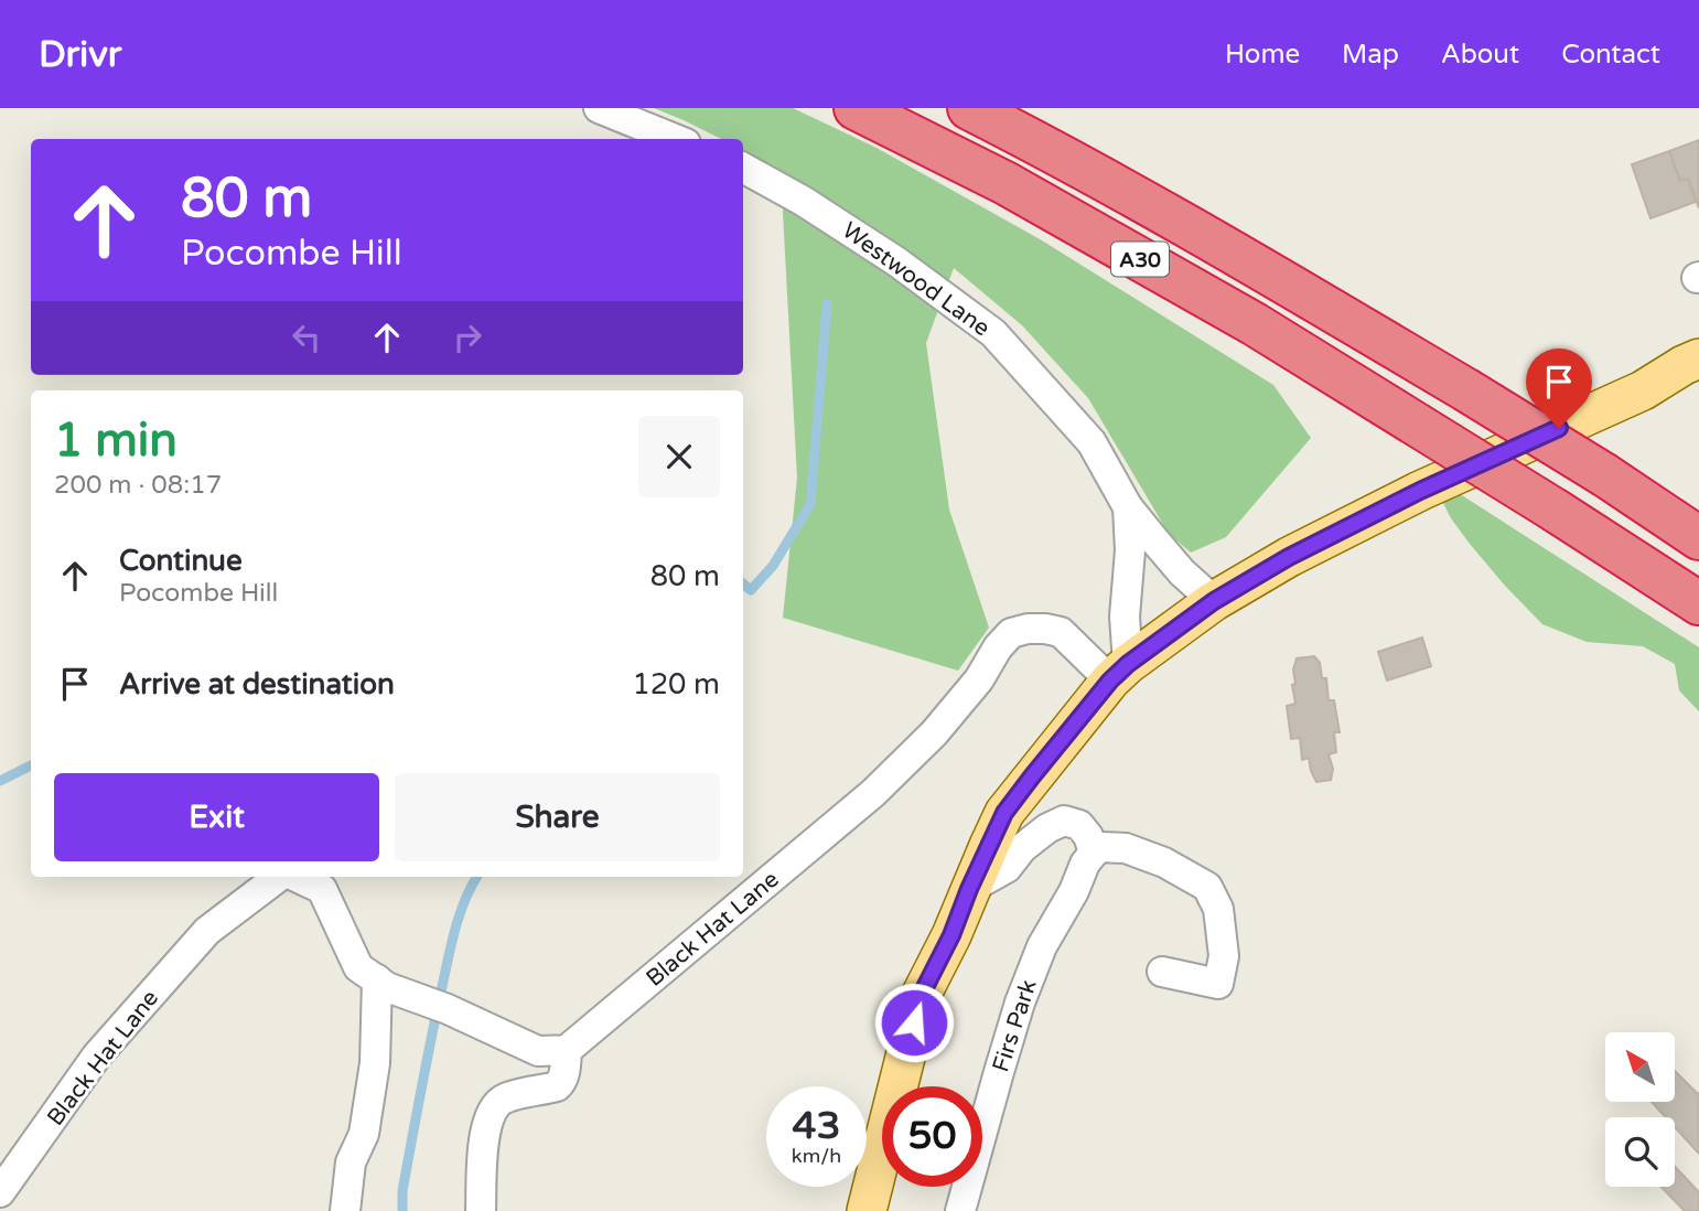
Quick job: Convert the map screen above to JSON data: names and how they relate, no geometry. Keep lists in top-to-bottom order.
{
  "streets": {
    "highway": ["A30"],
    "street": ["Westwood Lane", "Black Hat Lane", "Firs Park"]
  },
  "north": "top left",
  "page": {
    "header": "Drivr",
    "nav": [
      "Home",
      "Map",
      "About",
      "Contact"
    ],
    "turn": ["80 m", "Pocombe Hill"],
    "heading": ["1 min", "200 m · 08:17"],
    "list": [
      {
        "name": "Continue",
        "note": "Pocombe Hill",
        "value": "80 m"
      },
      {
        "name": "Arrive at destination",
        "value": "120 m"
      }
    ],
    "buttons": ["Exit", "Share"],
    "speed": "43 km/h",
    "limit": "50"
  }
}
